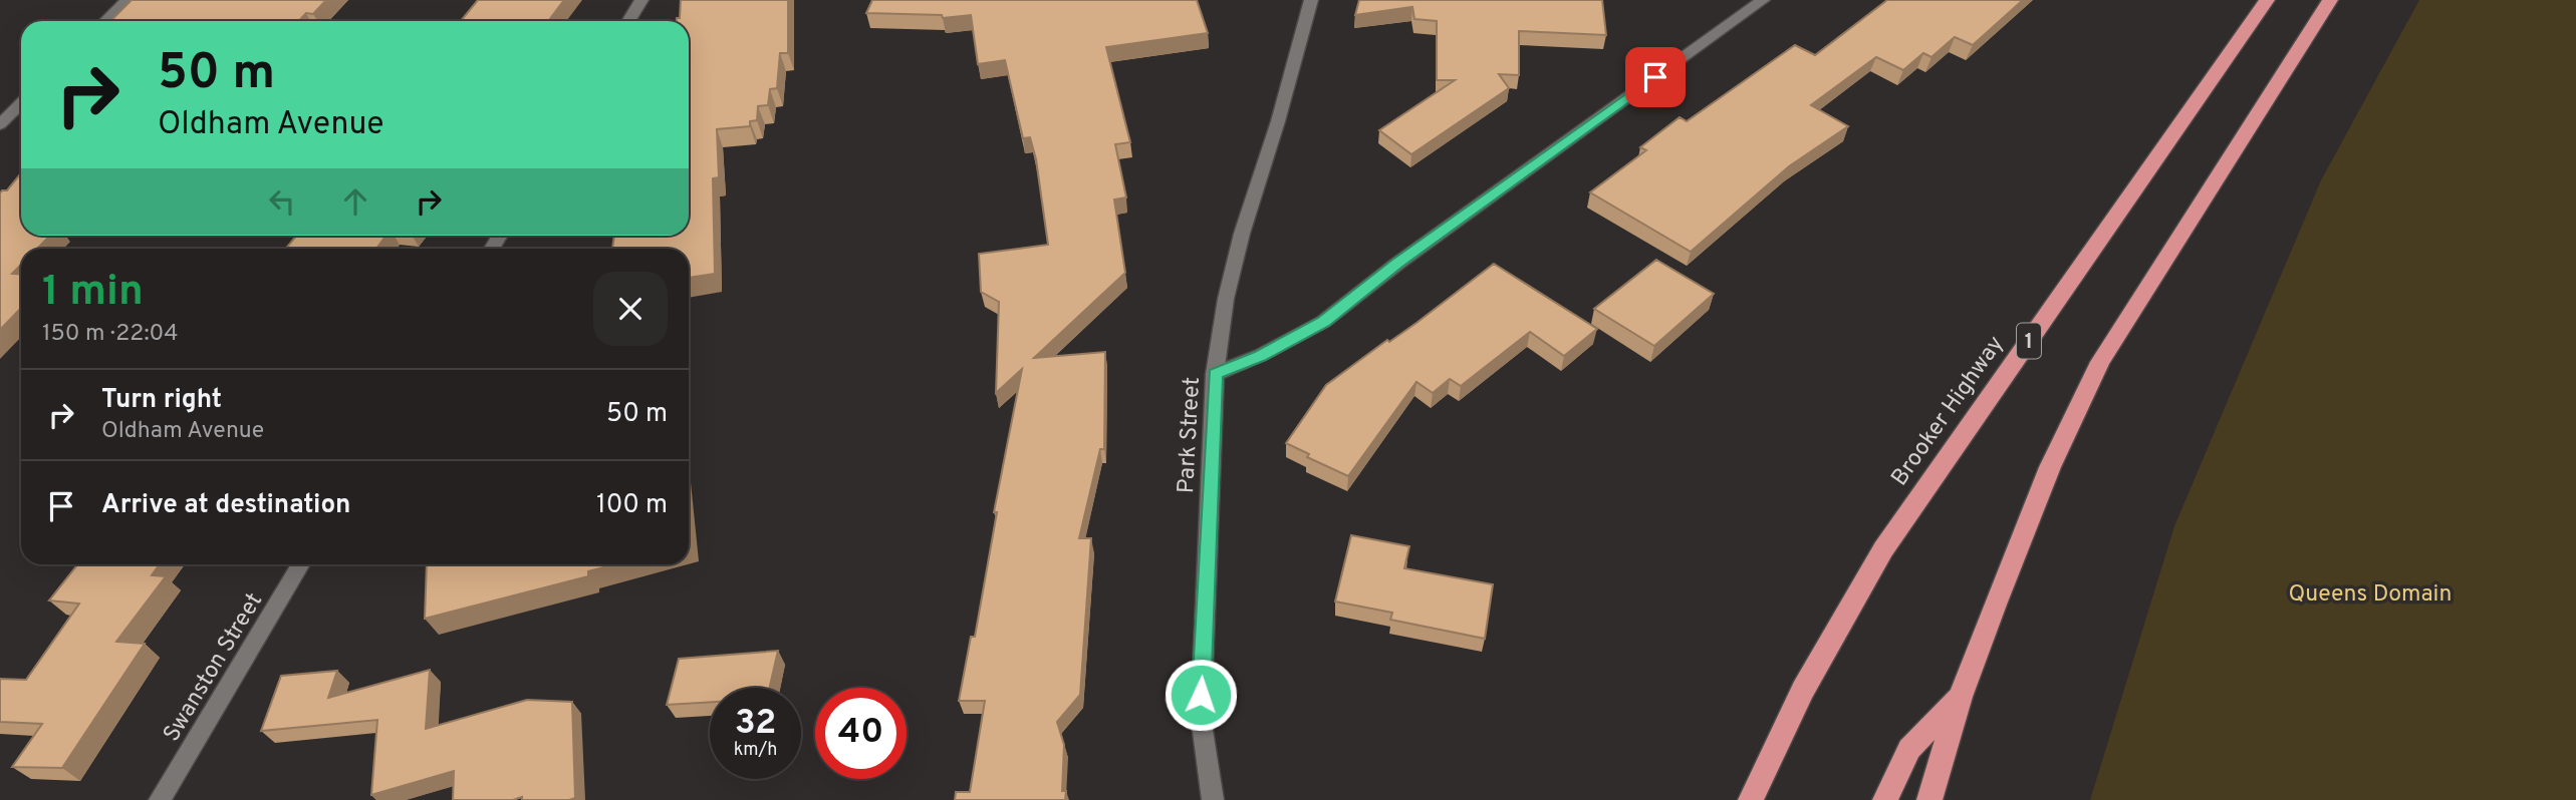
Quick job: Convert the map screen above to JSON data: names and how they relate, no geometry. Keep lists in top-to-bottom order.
{
  "streets": {
    "highway": ["1", "Brooker Highway"],
    "street": ["Park Street", "Swanston Street"]
  },
  "parks": ["Queens Domain"],
  "page": {
    "turn": ["50 m", "Oldham Avenue"],
    "heading": ["1 min", "150 m · 22:04"],
    "list": [
      {
        "name": "Turn right",
        "note": "Oldham Avenue",
        "value": "50 m"
      },
      {
        "name": "Arrive at destination",
        "value": "100 m"
      }
    ],
    "speed": "32 km/h",
    "limit": "40"
  }
}
